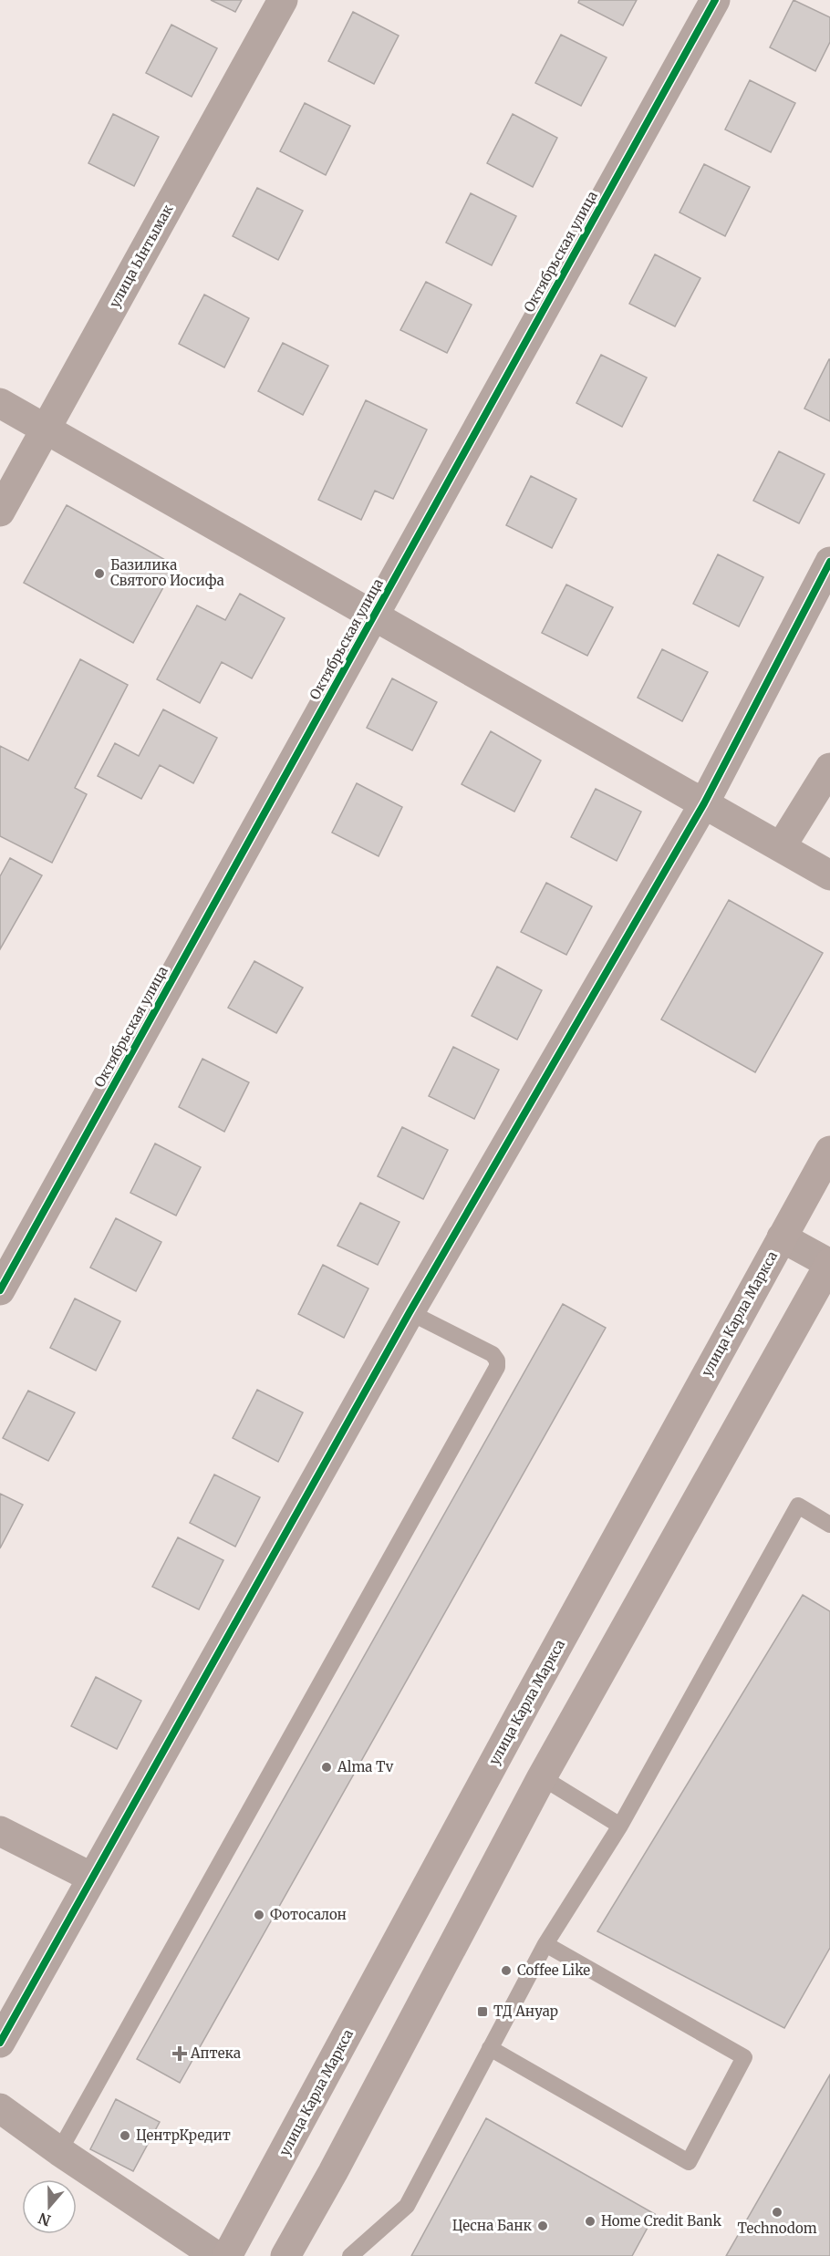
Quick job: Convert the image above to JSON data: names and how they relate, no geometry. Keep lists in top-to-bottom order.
{
  "streets": {
    "main road": ["улица Карла Маркса"],
    "street": ["Октябрьская улица", "улица Ынтымак"]
  },
  "places": {
    "other": [
      "Базилика Святого Иосифа",
      "Alma Tv",
      "Фотосалон",
      "Coffee Like",
      "ЦентрКредит",
      "Technodom",
      "Home Credit Bank",
      "Цесна Банк"
    ],
    "transit": ["ТД Ануар"],
    "health": ["Аптека"]
  },
  "north": "bottom"
}
